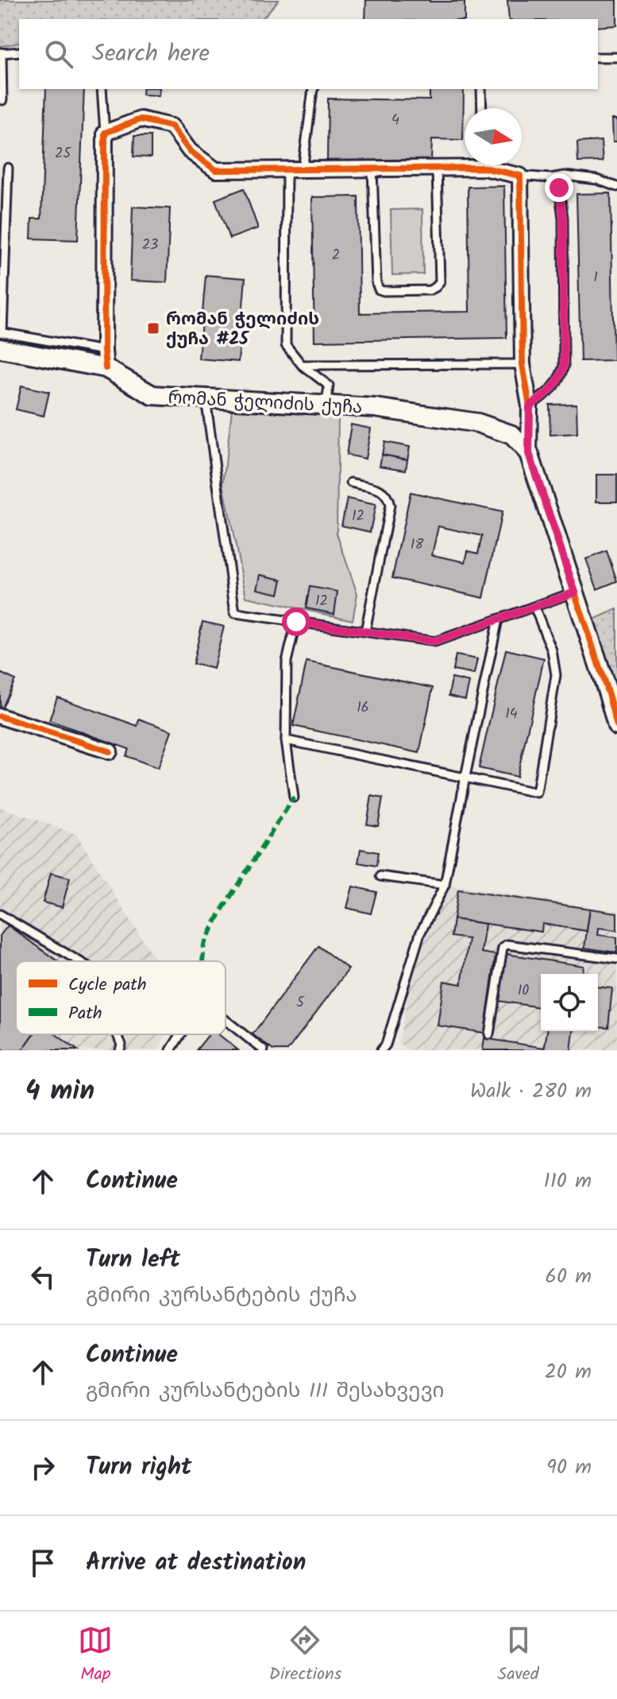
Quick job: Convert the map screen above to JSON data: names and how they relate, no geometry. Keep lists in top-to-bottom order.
{
  "streets": {
    "street": ["რომან ჭელიძის ქუჩა"]
  },
  "places": {
    "transit": ["რომან ჭელიძის ქუჩა #25"]
  },
  "house_numbers": [
    "4",
    "25",
    "23",
    "2",
    "1",
    "12",
    "18",
    "12",
    "16",
    "14",
    "10",
    "5"
  ],
  "legend": ["Cycle path", "Path"],
  "north": "right",
  "page": {
    "search": "Search here",
    "heading": ["4 min", "Walk · 280 m"],
    "list": [
      ["Continue", "110 m"],
      ["Turn left", "გმირი კურსანტების ქუჩა", "60 m"],
      ["Continue", "გმირი კურსანტების III შესახვევი", "20 m"],
      ["Turn right", "90 m"],
      "Arrive at destination"
    ],
    "nav": ["Map", "Directions", "Saved"]
  }
}
